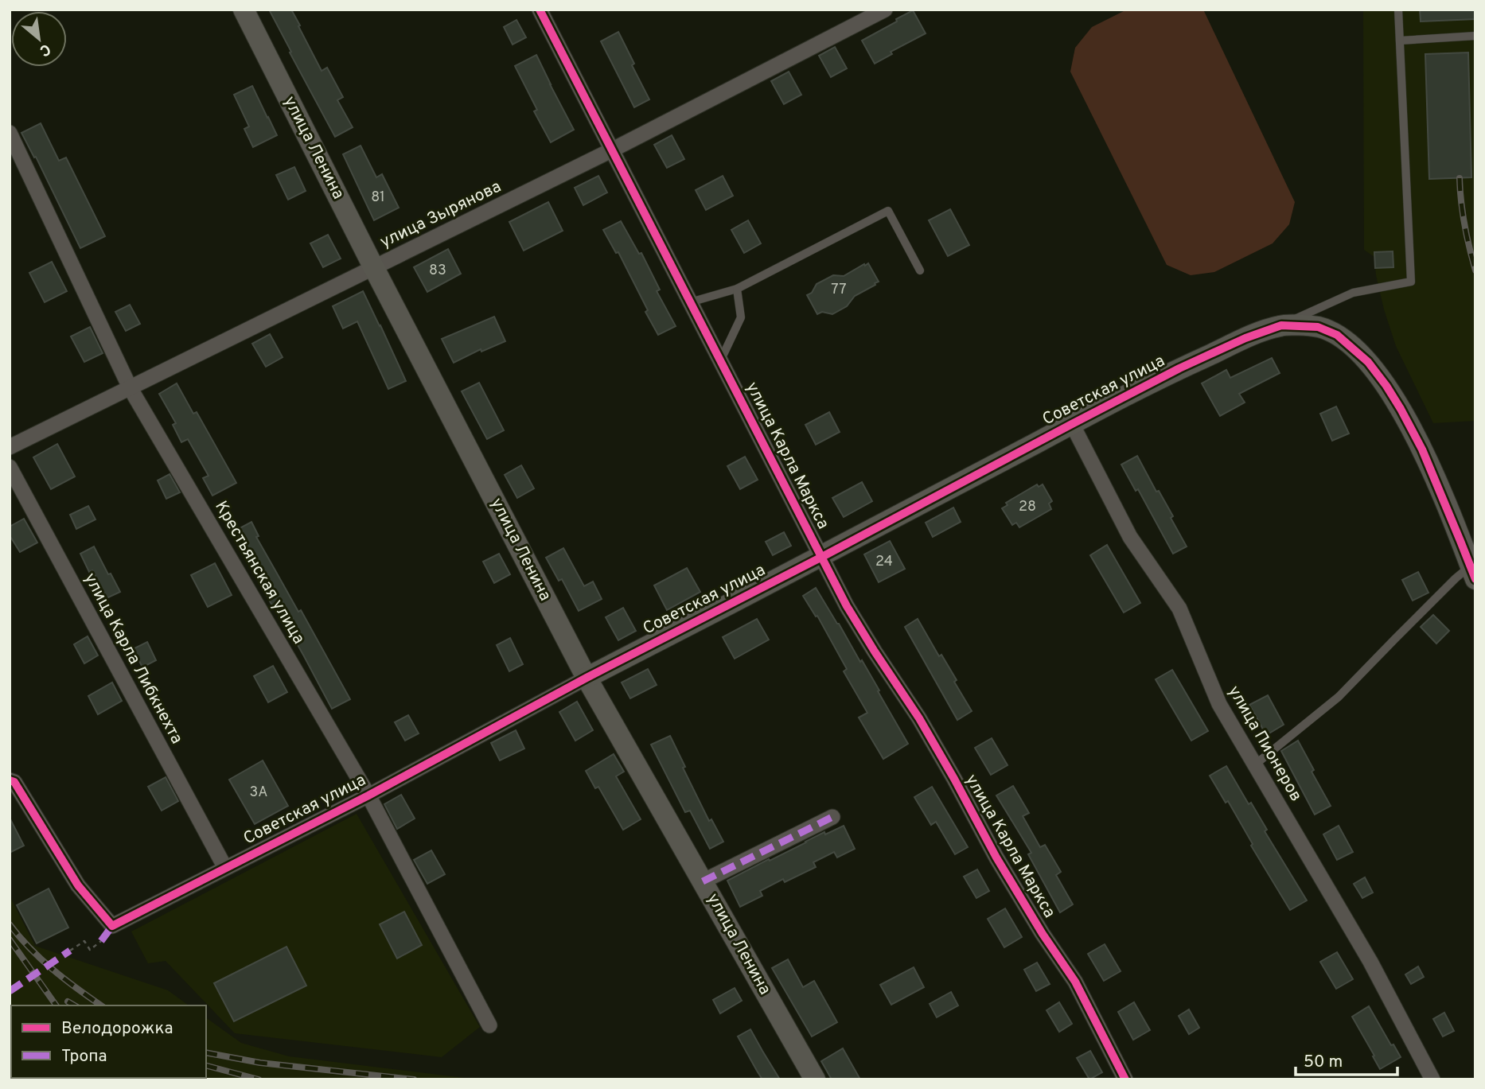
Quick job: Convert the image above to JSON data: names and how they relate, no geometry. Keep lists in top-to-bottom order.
{
  "streets": {
    "main road": ["улица Ленина", "Советская улица"],
    "street": [
      "улица Зырянова",
      "улица Карла Маркса",
      "Крестьянская улица",
      "улица Карла Либкнехта",
      "улица Пионеров"
    ]
  },
  "crossings": [
    ["улица Ленина", "улица Зырянова"],
    ["улица Ленина", "Советская улица"],
    ["улица Зырянова", "улица Карла Маркса"],
    ["улица Зырянова", "Крестьянская улица"],
    ["Советская улица", "улица Карла Маркса"],
    ["Советская улица", "Крестьянская улица"],
    ["Советская улица", "улица Карла Либкнехта"],
    ["Советская улица", "улица Пионеров"]
  ],
  "house_numbers": [
    "81",
    "83",
    "77",
    "28",
    "24",
    "3А"
  ],
  "legend": ["Велодорожка", "Тропа"],
  "scale_bar": "50 m",
  "north": "bottom right"
}
